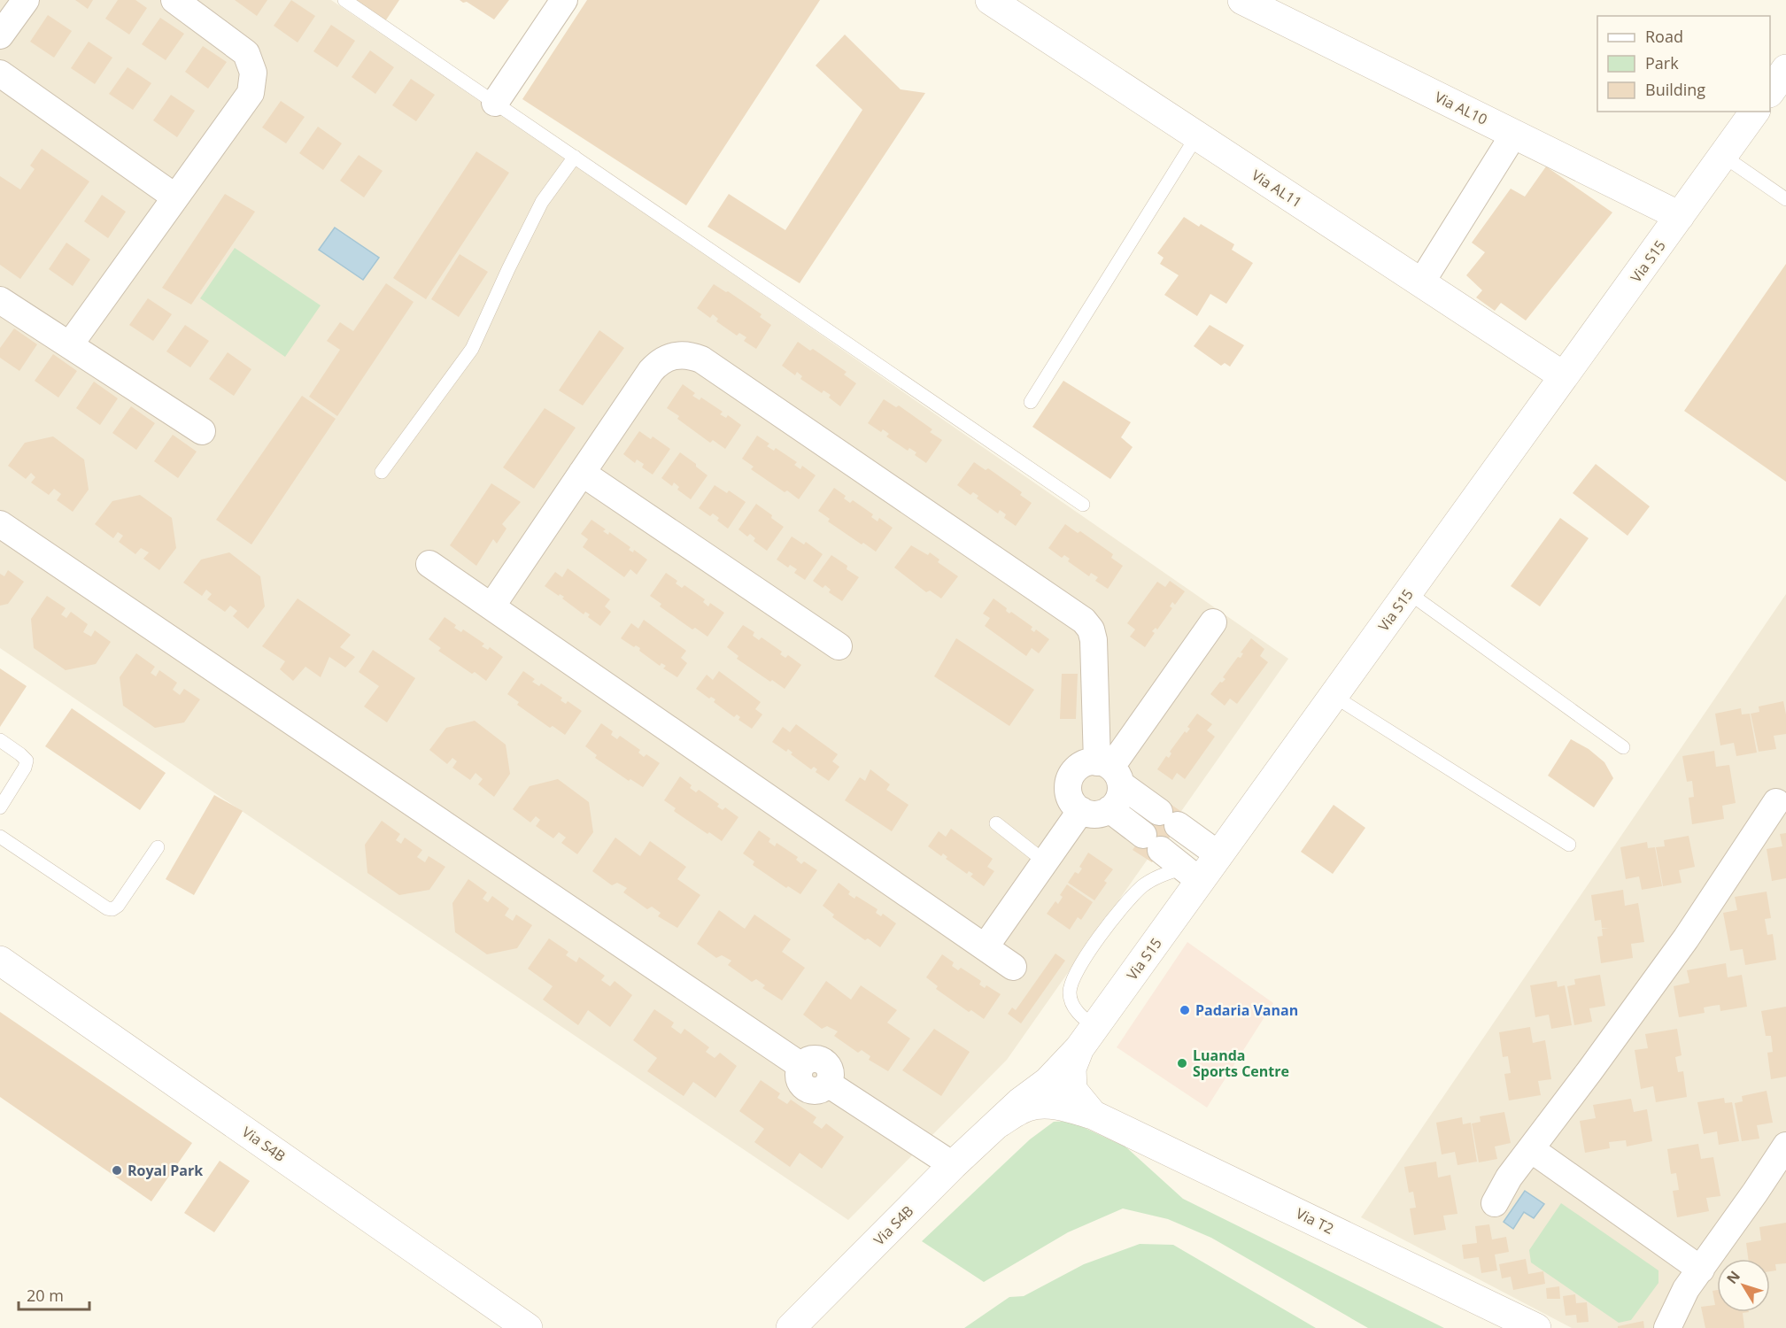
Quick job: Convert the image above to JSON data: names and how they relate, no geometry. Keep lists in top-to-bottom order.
{
  "streets": {
    "street": [
      "Via AL10",
      "Via AL11",
      "Via S15",
      "Via S4B",
      "Via T2"
    ]
  },
  "crossings": [
    ["Via AL10", "Via S15"],
    ["Via AL11", "Via S15"],
    ["Via S15", "Via S4B"],
    ["Via S15", "Via T2"],
    ["Via S4B", "Via T2"]
  ],
  "places": ["Padaria Vanan", "Luanda Sports Centre", "Royal Park"],
  "legend": ["Road", "Park", "Building"],
  "scale_bar": "20 m",
  "north": "top left"
}
